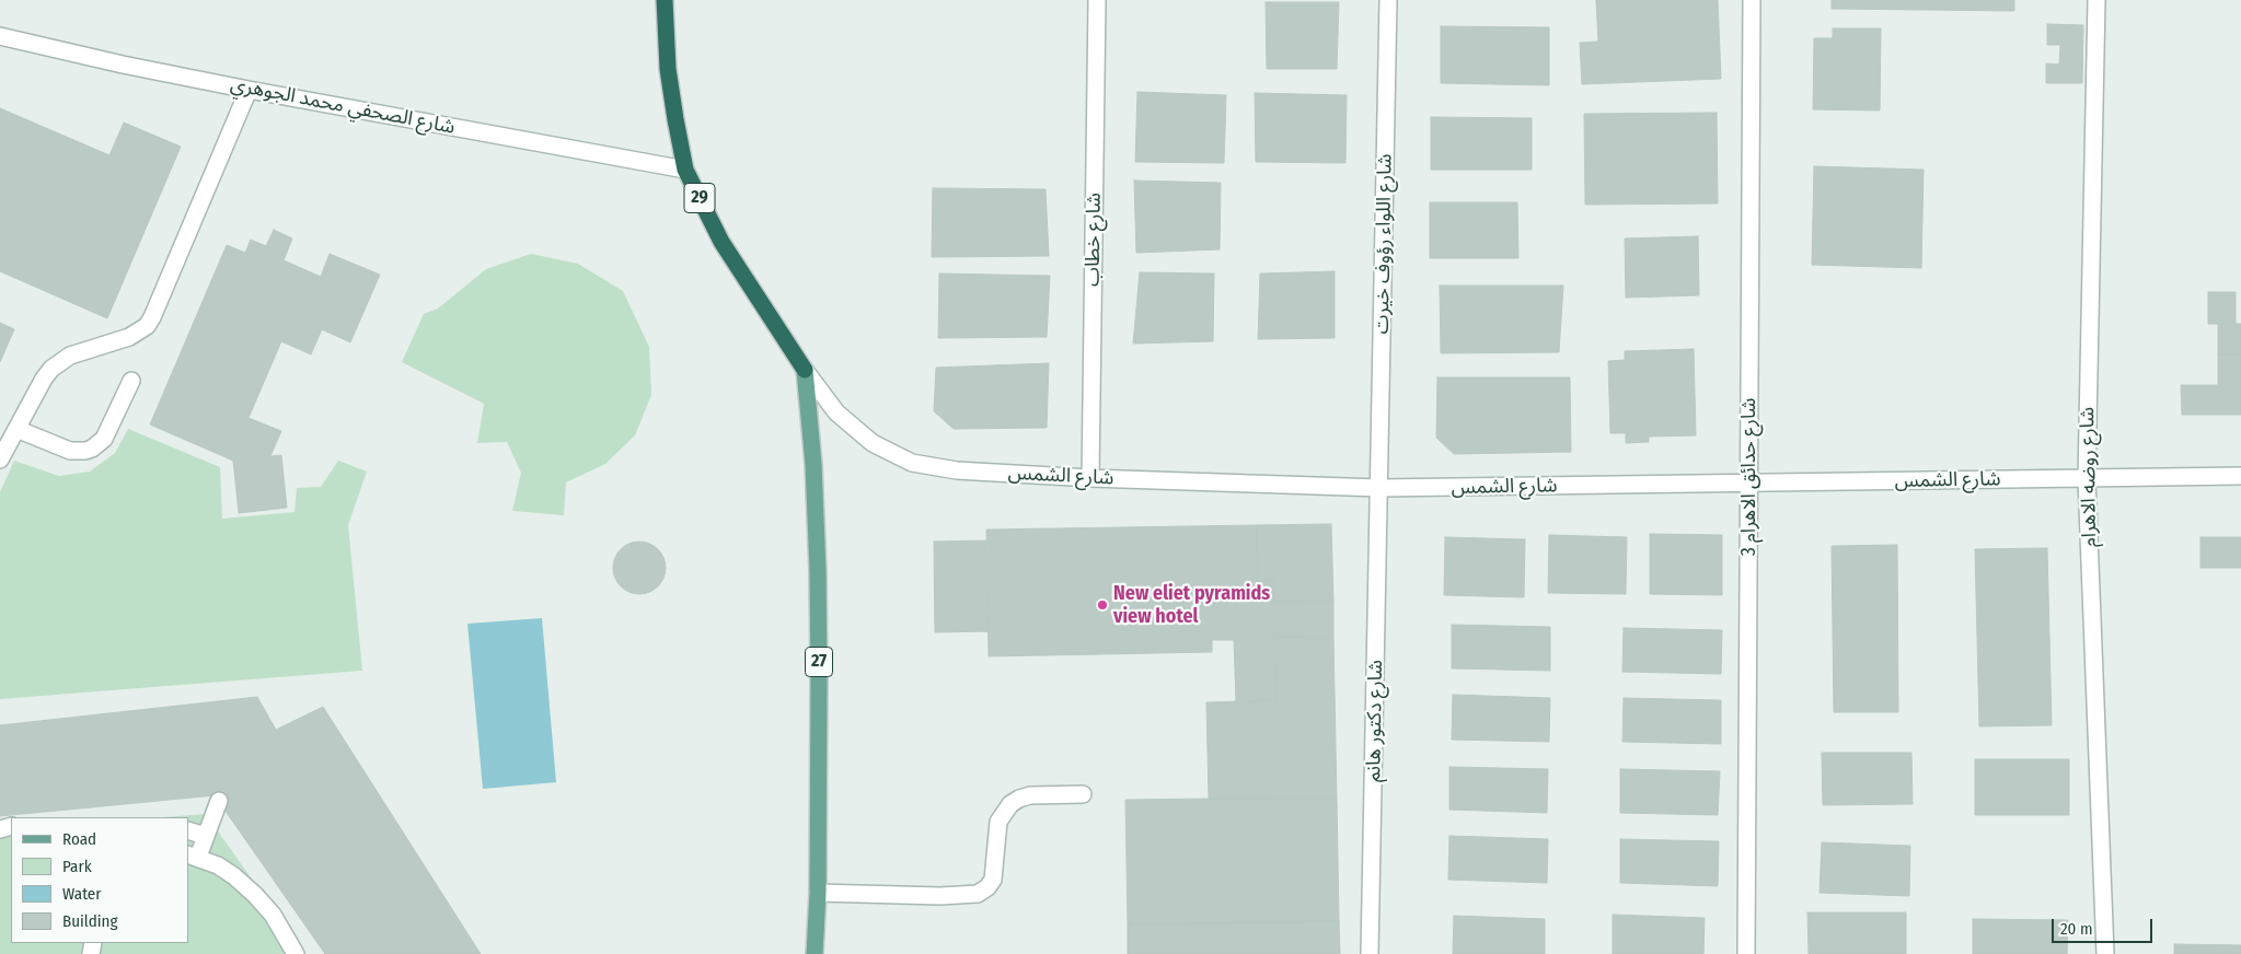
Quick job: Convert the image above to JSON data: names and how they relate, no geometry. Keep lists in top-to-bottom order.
{
  "streets": {
    "highway": ["29"],
    "main road": ["27"],
    "street": [
      "شارع الصحفي محمد الجوهري",
      "شارع خطاب",
      "شارع اللواء رؤوف خيرت",
      "شارع الشمس",
      "شارع حدائق الاهرام 3",
      "شارع روضه الاهرام",
      "شارع دكتور هانم"
    ]
  },
  "crossings": [
    ["شارع الصحفي محمد الجوهري", "29"],
    ["29", "شارع الشمس"],
    ["29", "27"],
    ["شارع خطاب", "شارع الشمس"],
    ["شارع اللواء رؤوف خيرت", "شارع الشمس"],
    ["شارع اللواء رؤوف خيرت", "شارع دكتور هانم"],
    ["شارع الشمس", "شارع حدائق الاهرام 3"],
    ["شارع الشمس", "شارع روضه الاهرام"],
    ["شارع الشمس", "27"],
    ["شارع الشمس", "شارع دكتور هانم"]
  ],
  "places": ["New eliet pyramids view hotel"],
  "legend": [
    "Road",
    "Park",
    "Water",
    "Building"
  ],
  "scale_bar": "20 m"
}
